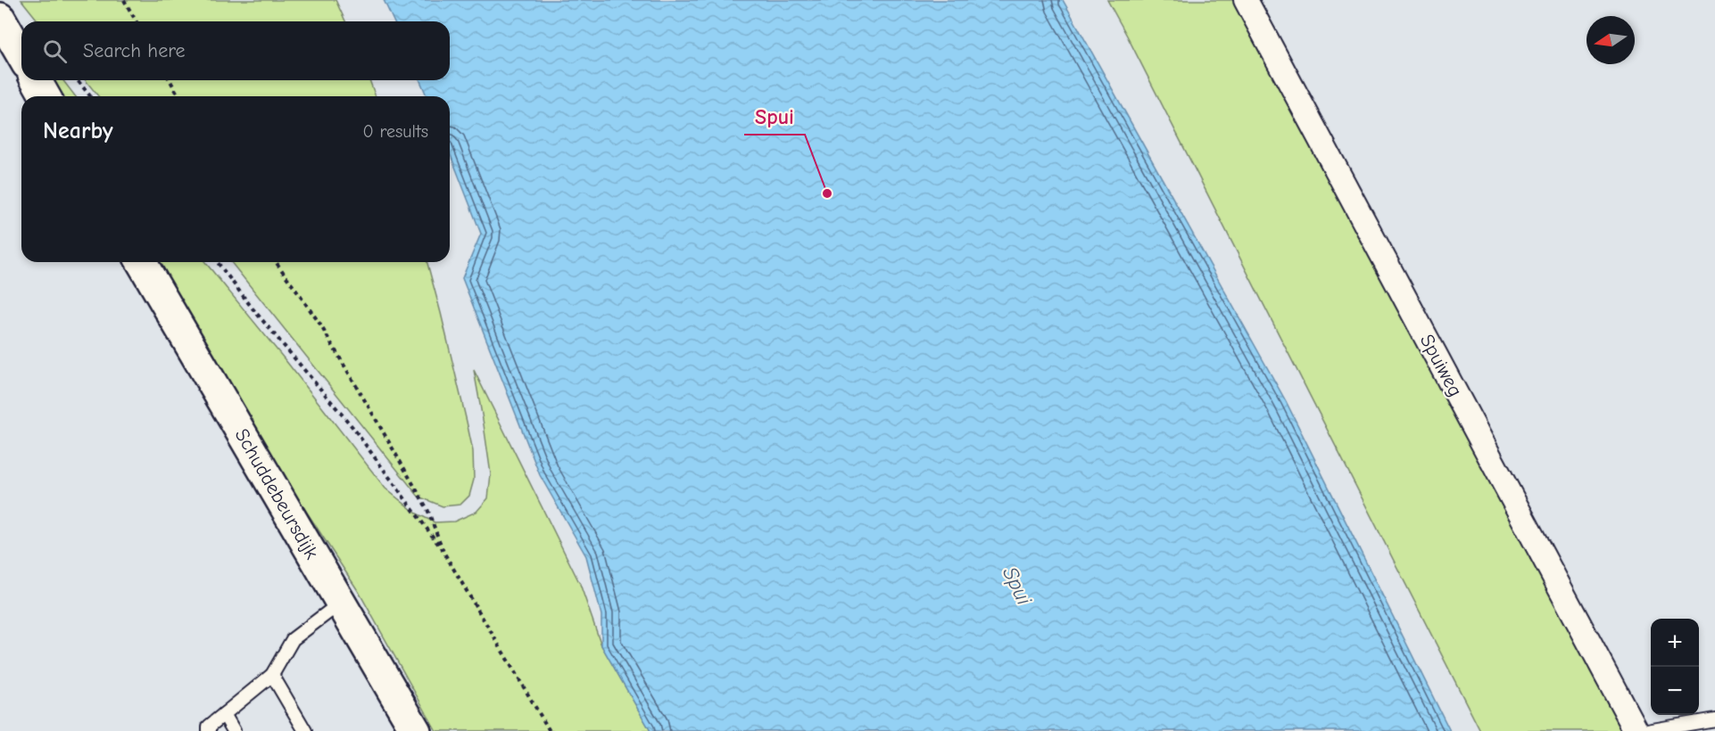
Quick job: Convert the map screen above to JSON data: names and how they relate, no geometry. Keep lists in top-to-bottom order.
{
  "streets": {
    "street": ["Spuiweg", "Schuddebeursdijk"]
  },
  "water": ["Spui"],
  "places": ["Spui"],
  "north": "left",
  "page": {
    "search": "Search here",
    "heading": ["Nearby", "0 results"],
    "map_buttons": ["+", "−"]
  }
}
